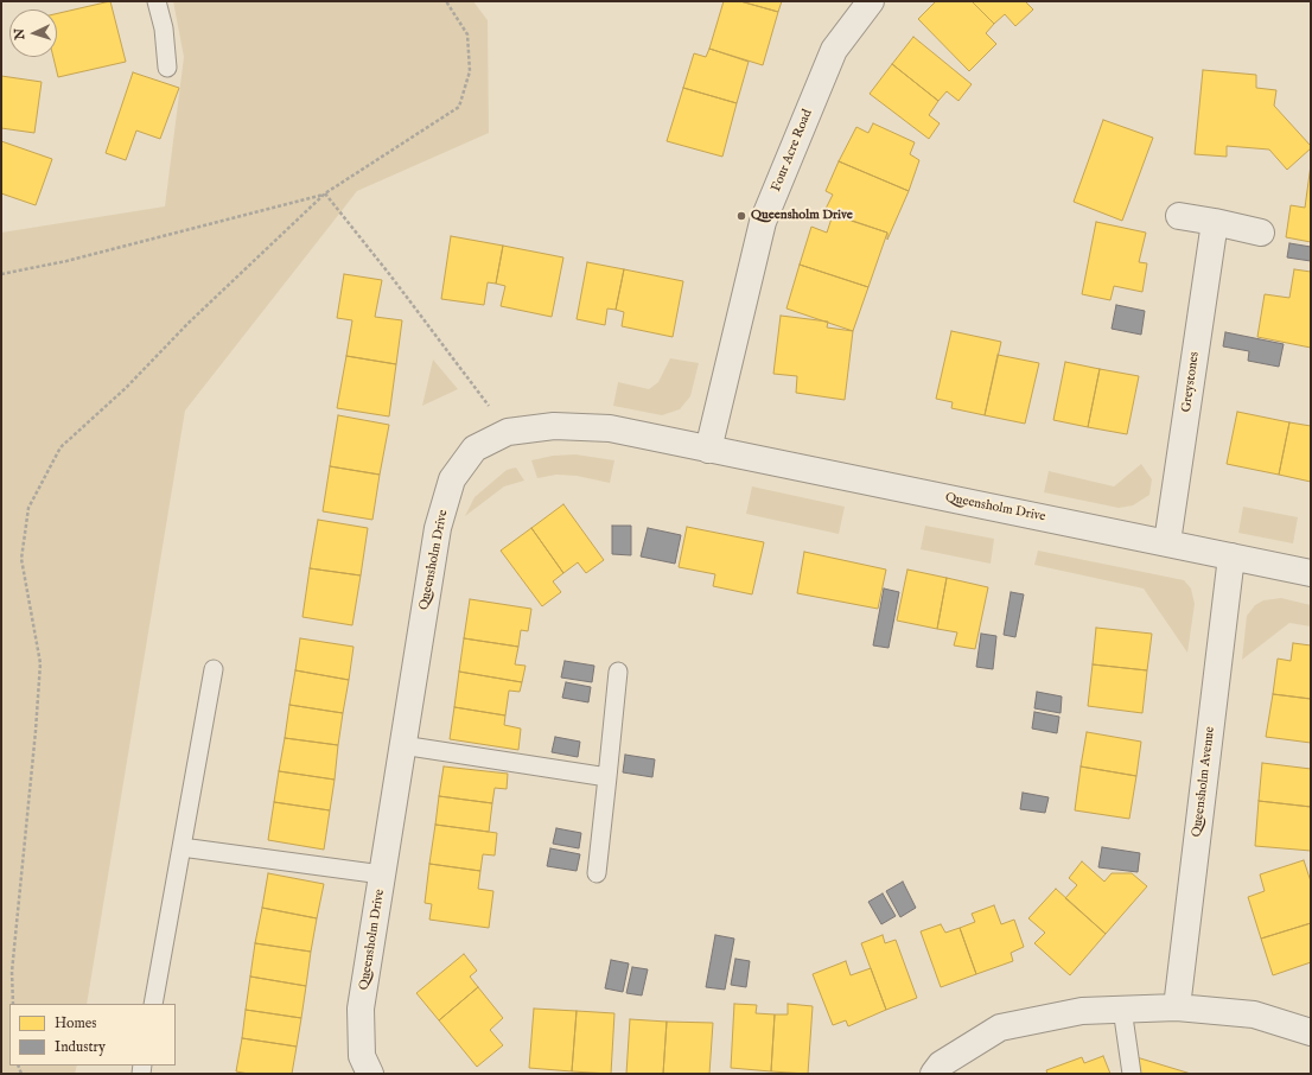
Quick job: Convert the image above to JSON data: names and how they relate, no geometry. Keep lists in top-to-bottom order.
{
  "streets": {
    "street": [
      "Four Acre Road",
      "Greystones",
      "Queensholm Drive",
      "Queensholm Avenue"
    ]
  },
  "crossings": [
    ["Four Acre Road", "Queensholm Drive"],
    ["Greystones", "Queensholm Drive"],
    ["Queensholm Drive", "Queensholm Avenue"]
  ],
  "places": ["Queensholm Drive"],
  "legend": ["Homes", "Industry"],
  "north": "left"
}
